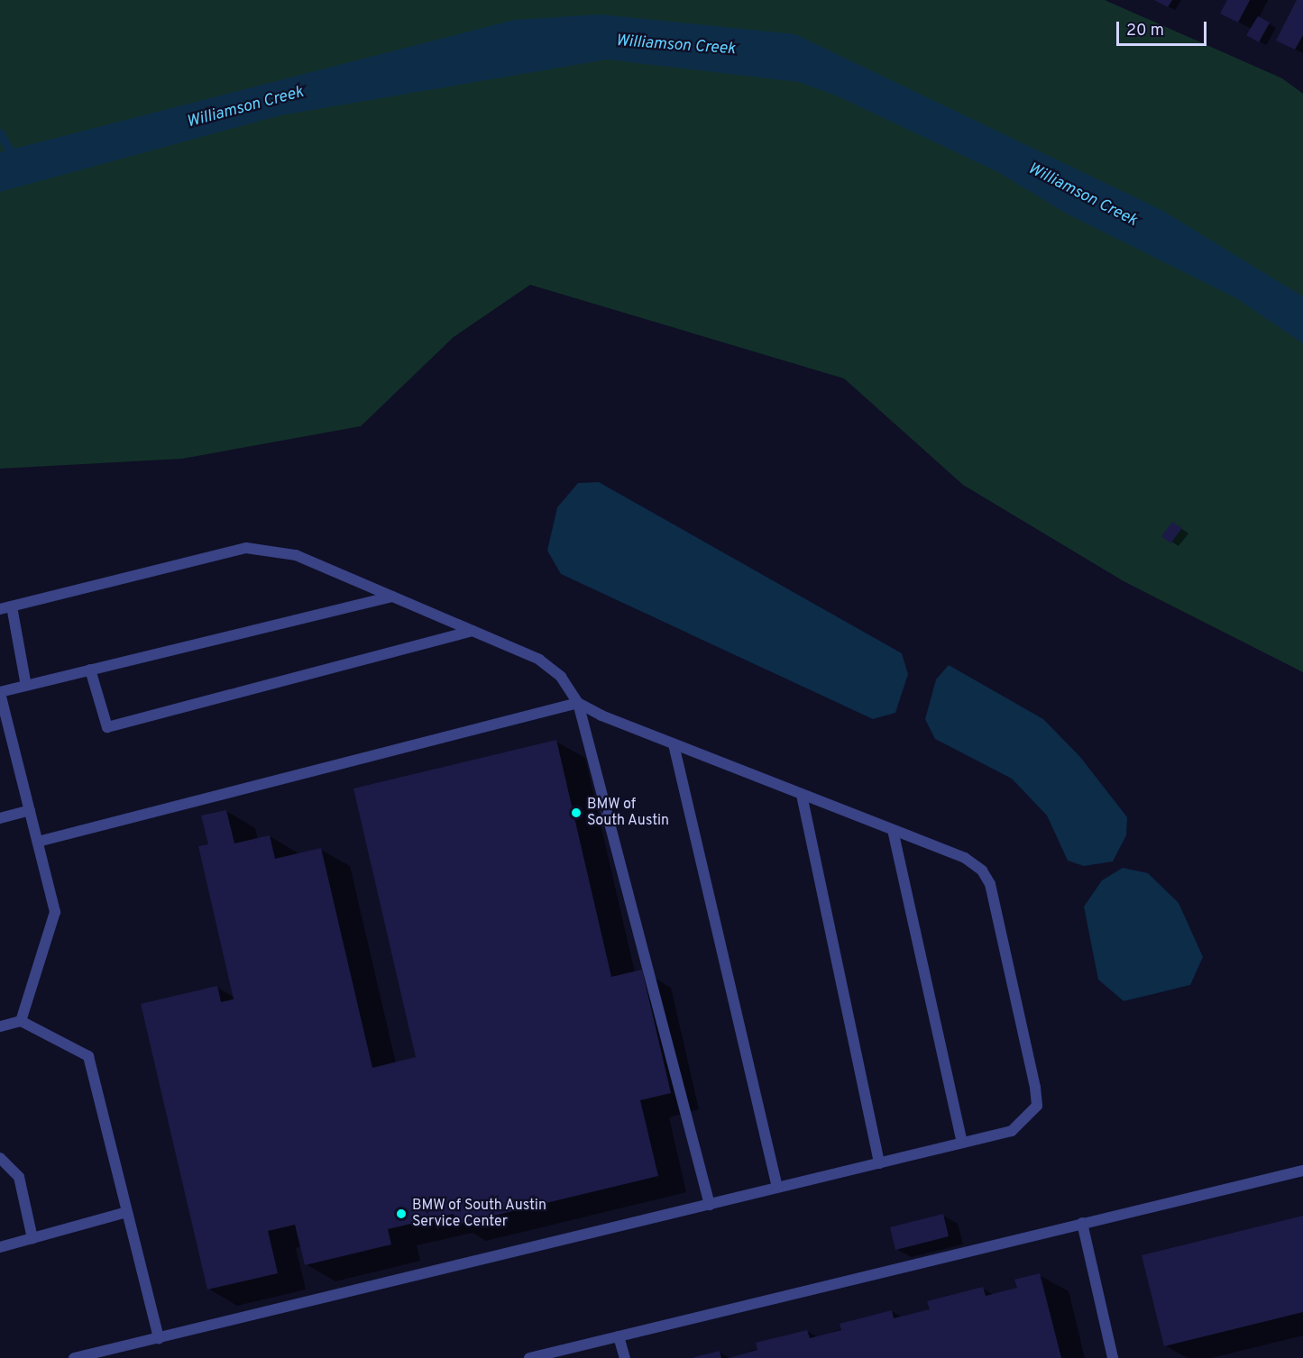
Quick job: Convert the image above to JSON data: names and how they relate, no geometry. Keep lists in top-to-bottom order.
{
  "water": ["Williamson Creek"],
  "places": ["BMW of South Austin", "BMW of South Austin Service Center"],
  "scale_bar": "20 m"
}
